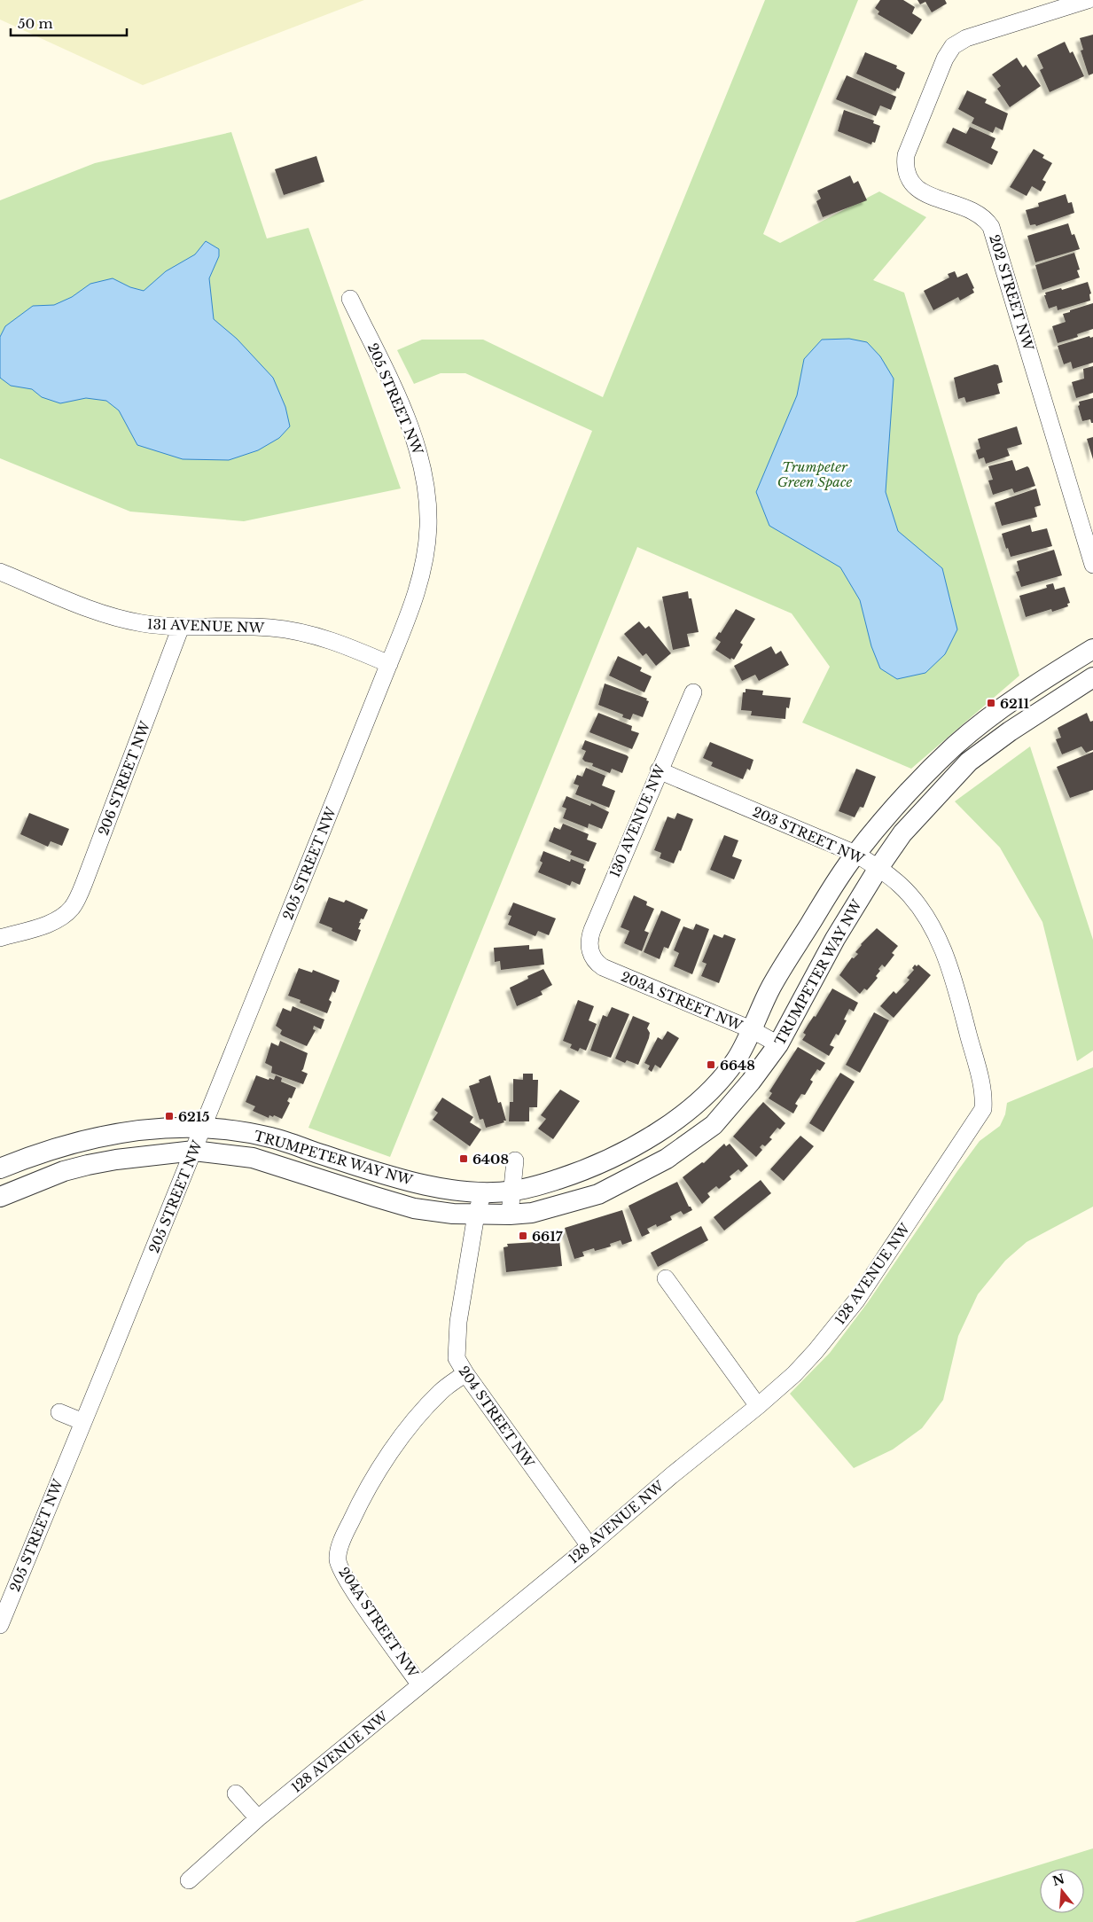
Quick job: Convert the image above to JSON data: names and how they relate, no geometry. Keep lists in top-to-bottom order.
{
  "streets": {
    "street": [
      "202 STREET NW",
      "205 STREET NW",
      "131 AVENUE NW",
      "206 STREET NW",
      "130 AVENUE NW",
      "203 STREET NW",
      "TRUMPETER WAY NW",
      "203A STREET NW",
      "128 AVENUE NW",
      "204 STREET NW",
      "204A STREET NW"
    ]
  },
  "crossings": [
    ["205 STREET NW", "131 AVENUE NW"],
    ["205 STREET NW", "TRUMPETER WAY NW"],
    ["131 AVENUE NW", "206 STREET NW"],
    ["130 AVENUE NW", "203 STREET NW"],
    ["130 AVENUE NW", "203A STREET NW"],
    ["203 STREET NW", "TRUMPETER WAY NW"],
    ["203 STREET NW", "128 AVENUE NW"],
    ["TRUMPETER WAY NW", "203A STREET NW"],
    ["TRUMPETER WAY NW", "204 STREET NW"],
    ["128 AVENUE NW", "204 STREET NW"],
    ["128 AVENUE NW", "204A STREET NW"],
    ["204 STREET NW", "204A STREET NW"]
  ],
  "parks": ["Trumpeter Green Space"],
  "places": {
    "transit": [
      "6211",
      "6648",
      "6215",
      "6408",
      "6617"
    ]
  },
  "scale_bar": "50 m",
  "north": "top"
}
